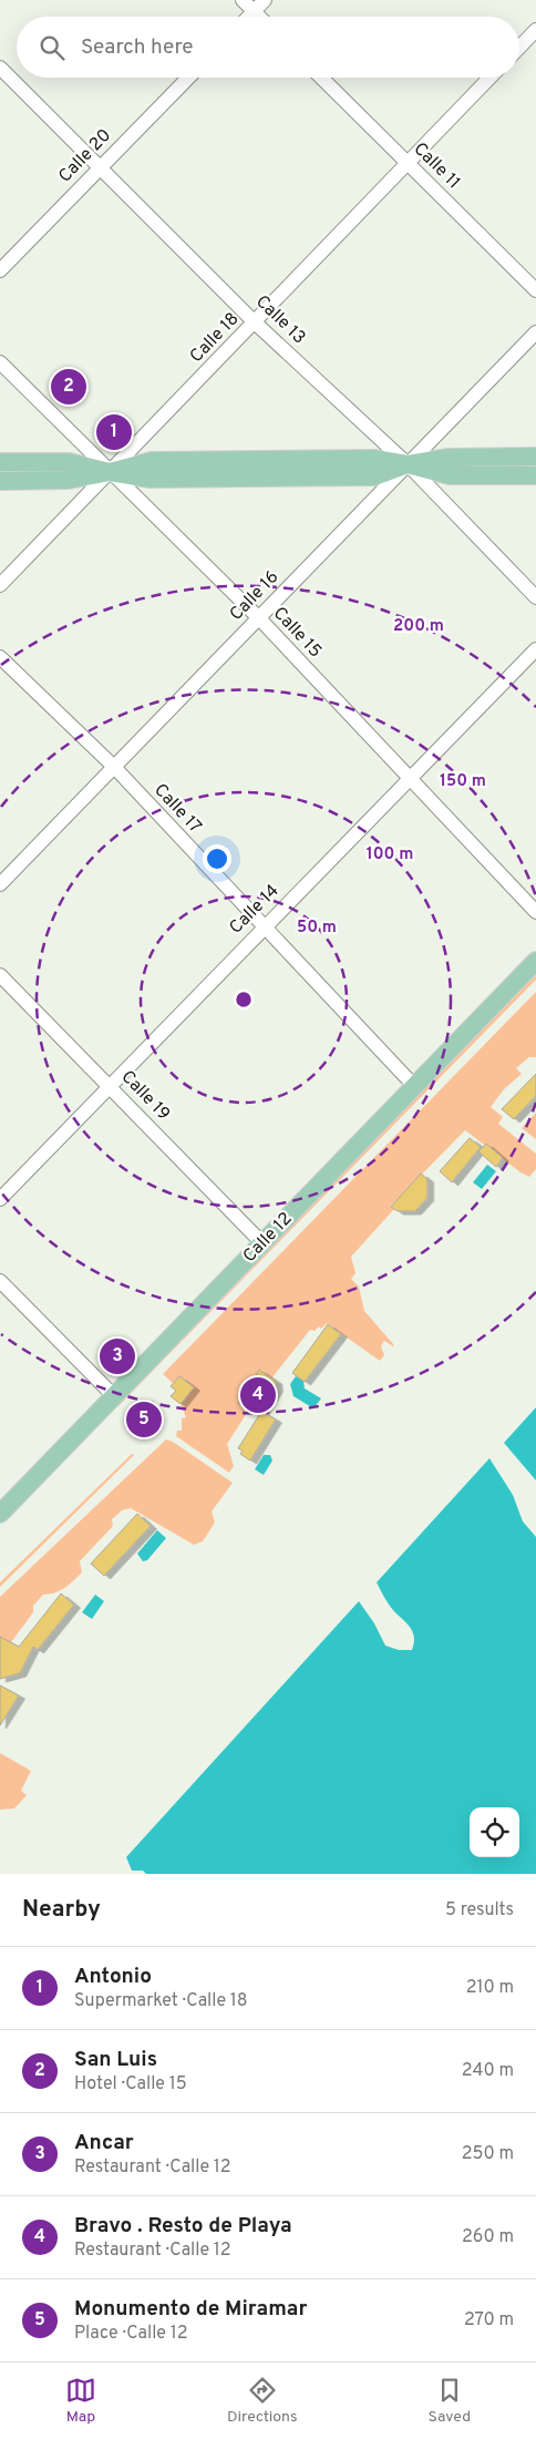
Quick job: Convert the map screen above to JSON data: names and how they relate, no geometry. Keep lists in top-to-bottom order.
{
  "streets": {
    "main road": ["Calle 12"],
    "street": [
      "Calle 20",
      "Calle 11",
      "Calle 13",
      "Calle 18",
      "Calle 16",
      "Calle 15",
      "Calle 17",
      "Calle 14",
      "Calle 19"
    ]
  },
  "crossings": [
    ["Calle 20", "Calle 13"],
    ["Calle 11", "Calle 18"],
    ["Calle 13", "Calle 18"],
    ["Calle 13", "Calle 16"],
    ["Calle 18", "Calle 15"],
    ["Calle 16", "Calle 15"],
    ["Calle 16", "Calle 17"],
    ["Calle 15", "Calle 14"],
    ["Calle 17", "Calle 14"],
    ["Calle 17", "Calle 12"],
    ["Calle 14", "Calle 19"],
    ["Calle 19", "Calle 12"]
  ],
  "page": {
    "search": "Search here",
    "pins": [
      "2",
      "1",
      "3",
      "4",
      "5"
    ],
    "heading": ["Nearby", "5 results"],
    "list": [
      {
        "mark": "1",
        "name": "Antonio",
        "note": "Supermarket · Calle 18",
        "value": "210 m"
      },
      {
        "mark": "2",
        "name": "San Luis",
        "note": "Hotel · Calle 15",
        "value": "240 m"
      },
      {
        "mark": "3",
        "name": "Ancar",
        "note": "Restaurant · Calle 12",
        "value": "250 m"
      },
      {
        "mark": "4",
        "name": "Bravo . Resto de Playa",
        "note": "Restaurant · Calle 12",
        "value": "260 m"
      },
      {
        "mark": "5",
        "name": "Monumento de Miramar",
        "note": "Place · Calle 12",
        "value": "270 m"
      }
    ],
    "nav": ["Map", "Directions", "Saved"]
  },
  "rings": [
    "200 m",
    "150 m",
    "100 m",
    "50 m"
  ]
}
